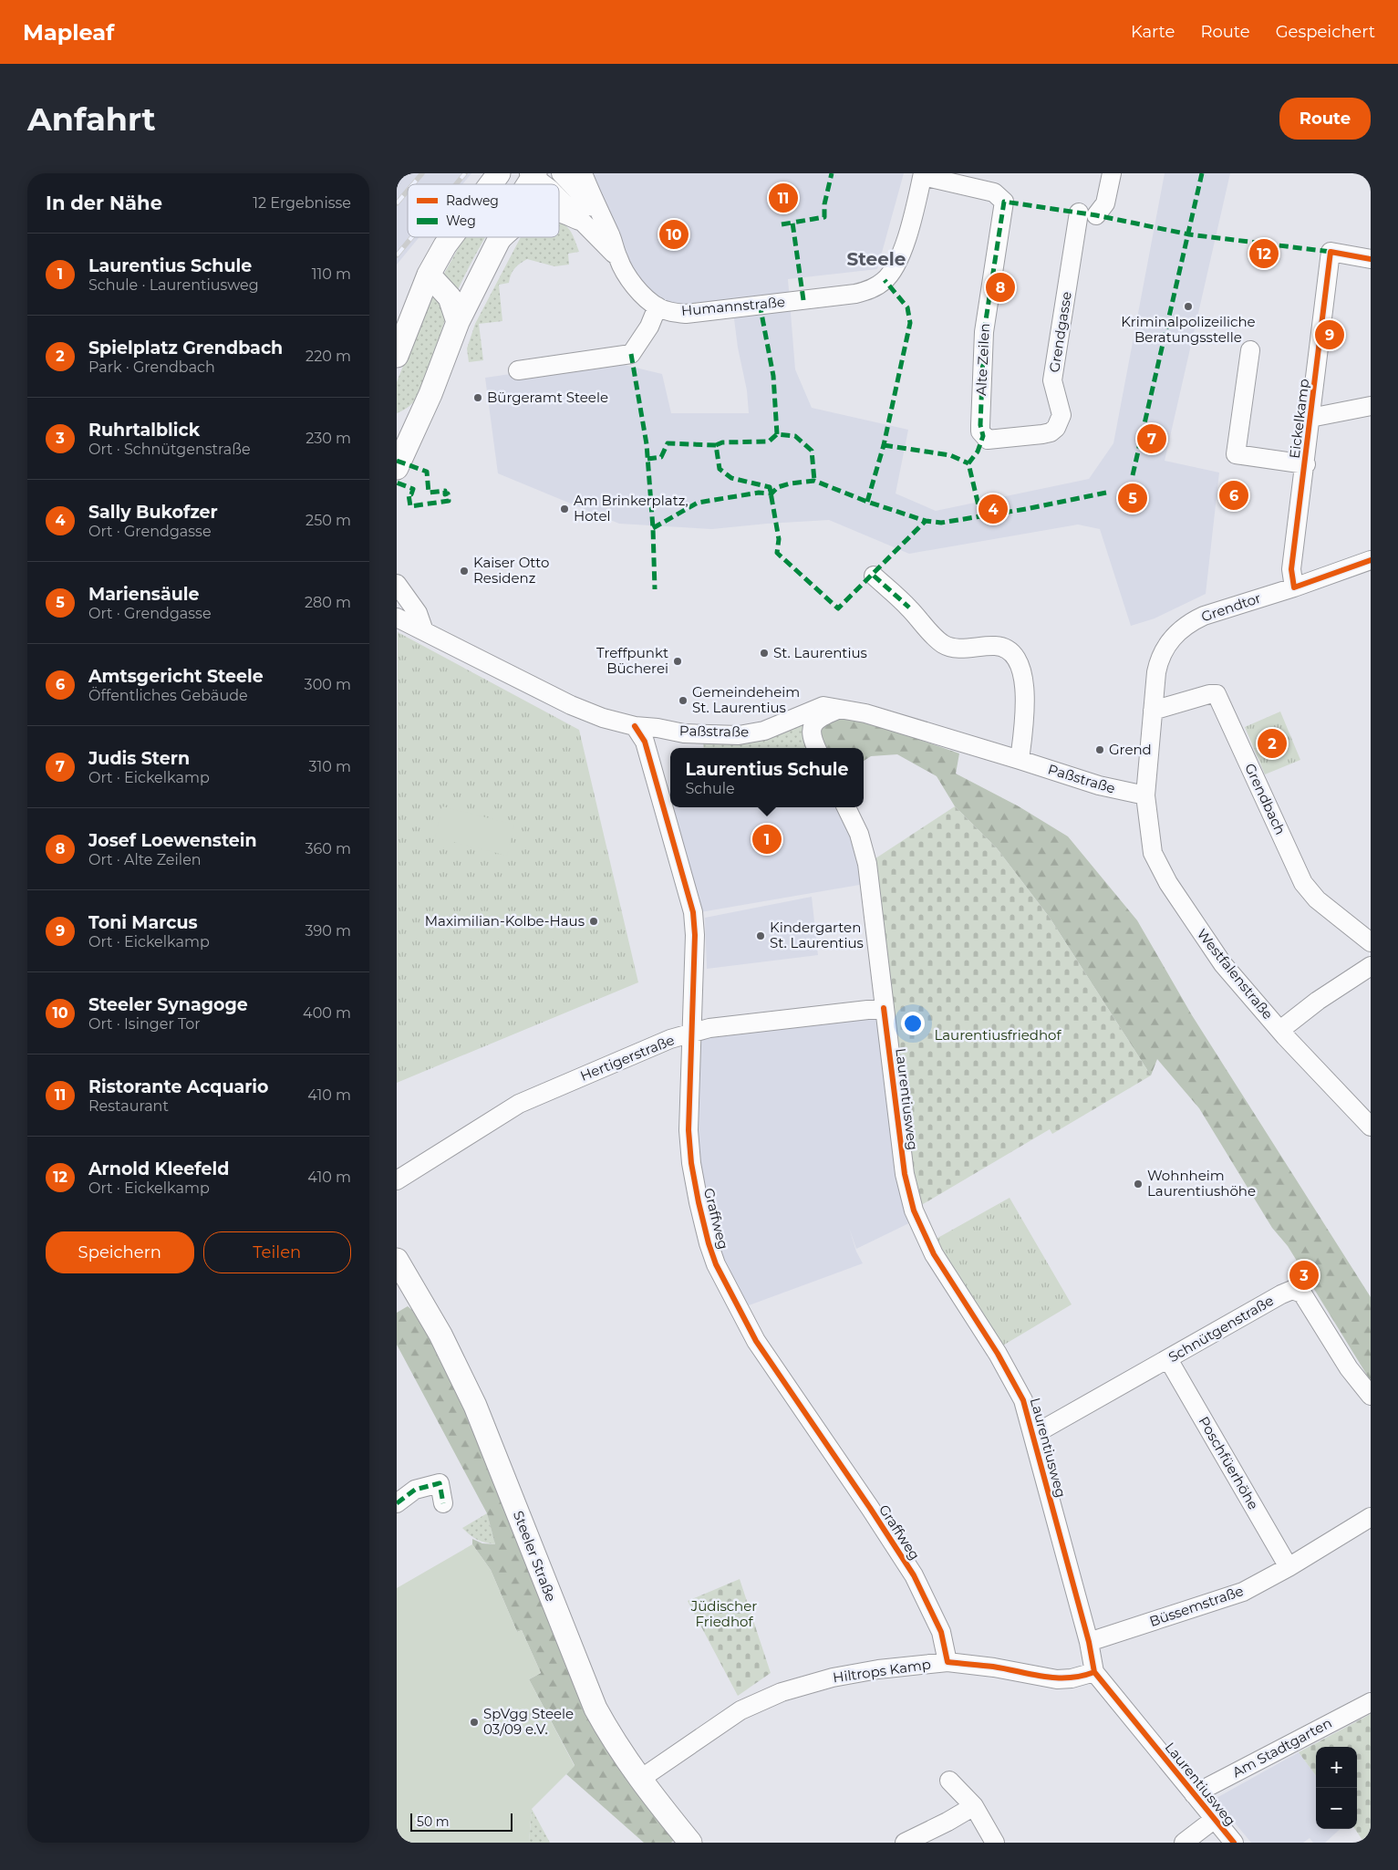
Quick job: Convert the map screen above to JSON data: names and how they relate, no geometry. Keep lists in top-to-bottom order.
{
  "streets": {
    "main road": ["Steeler Straße"],
    "street": [
      "Humannstraße",
      "Grendgasse",
      "Alte Zeilen",
      "Eickelkamp",
      "Grendtor",
      "Paßstraße",
      "Grendbach",
      "Westfalenstraße",
      "Hertigerstraße",
      "Laurentiusweg",
      "Graffweg",
      "Schnütgenstraße",
      "Poschfüerhöhe",
      "Büssemstraße",
      "Hiltrops Kamp",
      "Am Stadtgarten"
    ]
  },
  "crossings": [
    ["Humannstraße", "Alte Zeilen"],
    ["Grendgasse", "Alte Zeilen"],
    ["Eickelkamp", "Grendtor"],
    ["Grendtor", "Paßstraße"],
    ["Grendtor", "Grendbach"],
    ["Grendtor", "Westfalenstraße"],
    ["Paßstraße", "Westfalenstraße"],
    ["Paßstraße", "Graffweg"],
    ["Hertigerstraße", "Laurentiusweg"],
    ["Hertigerstraße", "Graffweg"],
    ["Laurentiusweg", "Schnütgenstraße"],
    ["Laurentiusweg", "Büssemstraße"],
    ["Laurentiusweg", "Hiltrops Kamp"],
    ["Laurentiusweg", "Am Stadtgarten"],
    ["Graffweg", "Hiltrops Kamp"],
    ["Schnütgenstraße", "Poschfüerhöhe"],
    ["Poschfüerhöhe", "Büssemstraße"],
    ["Steeler Straße", "Hiltrops Kamp"]
  ],
  "districts": ["Steele"],
  "parks": ["Laurentiusfriedhof", "Jüdischer Friedhof"],
  "places": [
    "Kriminalpolizeiliche Beratungsstelle",
    "Bürgeramt Steele",
    "Am Brinkerplatz, Hotel",
    "Kaiser Otto Residenz",
    "St. Laurentius",
    "Treffpunkt Bücherei",
    "Gemeindeheim St. Laurentius",
    "Grend",
    "Maximilian-Kolbe-Haus",
    "Kindergarten St. Laurentius",
    "Wohnheim Laurentiushöhe",
    "SpVgg Steele 03/09 e.V."
  ],
  "legend": ["Radweg", "Weg"],
  "scale_bar": "50 m",
  "page": {
    "header": "Mapleaf",
    "nav": ["Karte", "Route", "Gespeichert"],
    "buttons": [
      "Route",
      ["Speichern", "Teilen"]
    ],
    "title": "Anfahrt",
    "heading": ["In der Nähe", "12 Ergebnisse"],
    "pins": [
      "11",
      "10",
      "12",
      "8",
      "9",
      "7",
      "6",
      "5",
      "4",
      "2",
      "1",
      "3"
    ],
    "list": [
      {
        "mark": "1",
        "name": "Laurentius Schule",
        "note": "Schule · Laurentiusweg",
        "value": "110 m"
      },
      {
        "mark": "2",
        "name": "Spielplatz Grendbach",
        "note": "Park · Grendbach",
        "value": "220 m"
      },
      {
        "mark": "3",
        "name": "Ruhrtalblick",
        "note": "Ort · Schnütgenstraße",
        "value": "230 m"
      },
      {
        "mark": "4",
        "name": "Sally Bukofzer",
        "note": "Ort · Grendgasse",
        "value": "250 m"
      },
      {
        "mark": "5",
        "name": "Mariensäule",
        "note": "Ort · Grendgasse",
        "value": "280 m"
      },
      {
        "mark": "6",
        "name": "Amtsgericht Steele",
        "note": "Öffentliches Gebäude",
        "value": "300 m"
      },
      {
        "mark": "7",
        "name": "Judis Stern",
        "note": "Ort · Eickelkamp",
        "value": "310 m"
      },
      {
        "mark": "8",
        "name": "Josef Loewenstein",
        "note": "Ort · Alte Zeilen",
        "value": "360 m"
      },
      {
        "mark": "9",
        "name": "Toni Marcus",
        "note": "Ort · Eickelkamp",
        "value": "390 m"
      },
      {
        "mark": "10",
        "name": "Steeler Synagoge",
        "note": "Ort · Isinger Tor",
        "value": "400 m"
      },
      {
        "mark": "11",
        "name": "Ristorante Acquario",
        "note": "Restaurant",
        "value": "410 m"
      },
      {
        "mark": "12",
        "name": "Arnold Kleefeld",
        "note": "Ort · Eickelkamp",
        "value": "410 m"
      }
    ],
    "popup": ["Laurentius Schule", "Schule"],
    "map_buttons": ["+", "−"],
    "scale": "50 m"
  }
}
